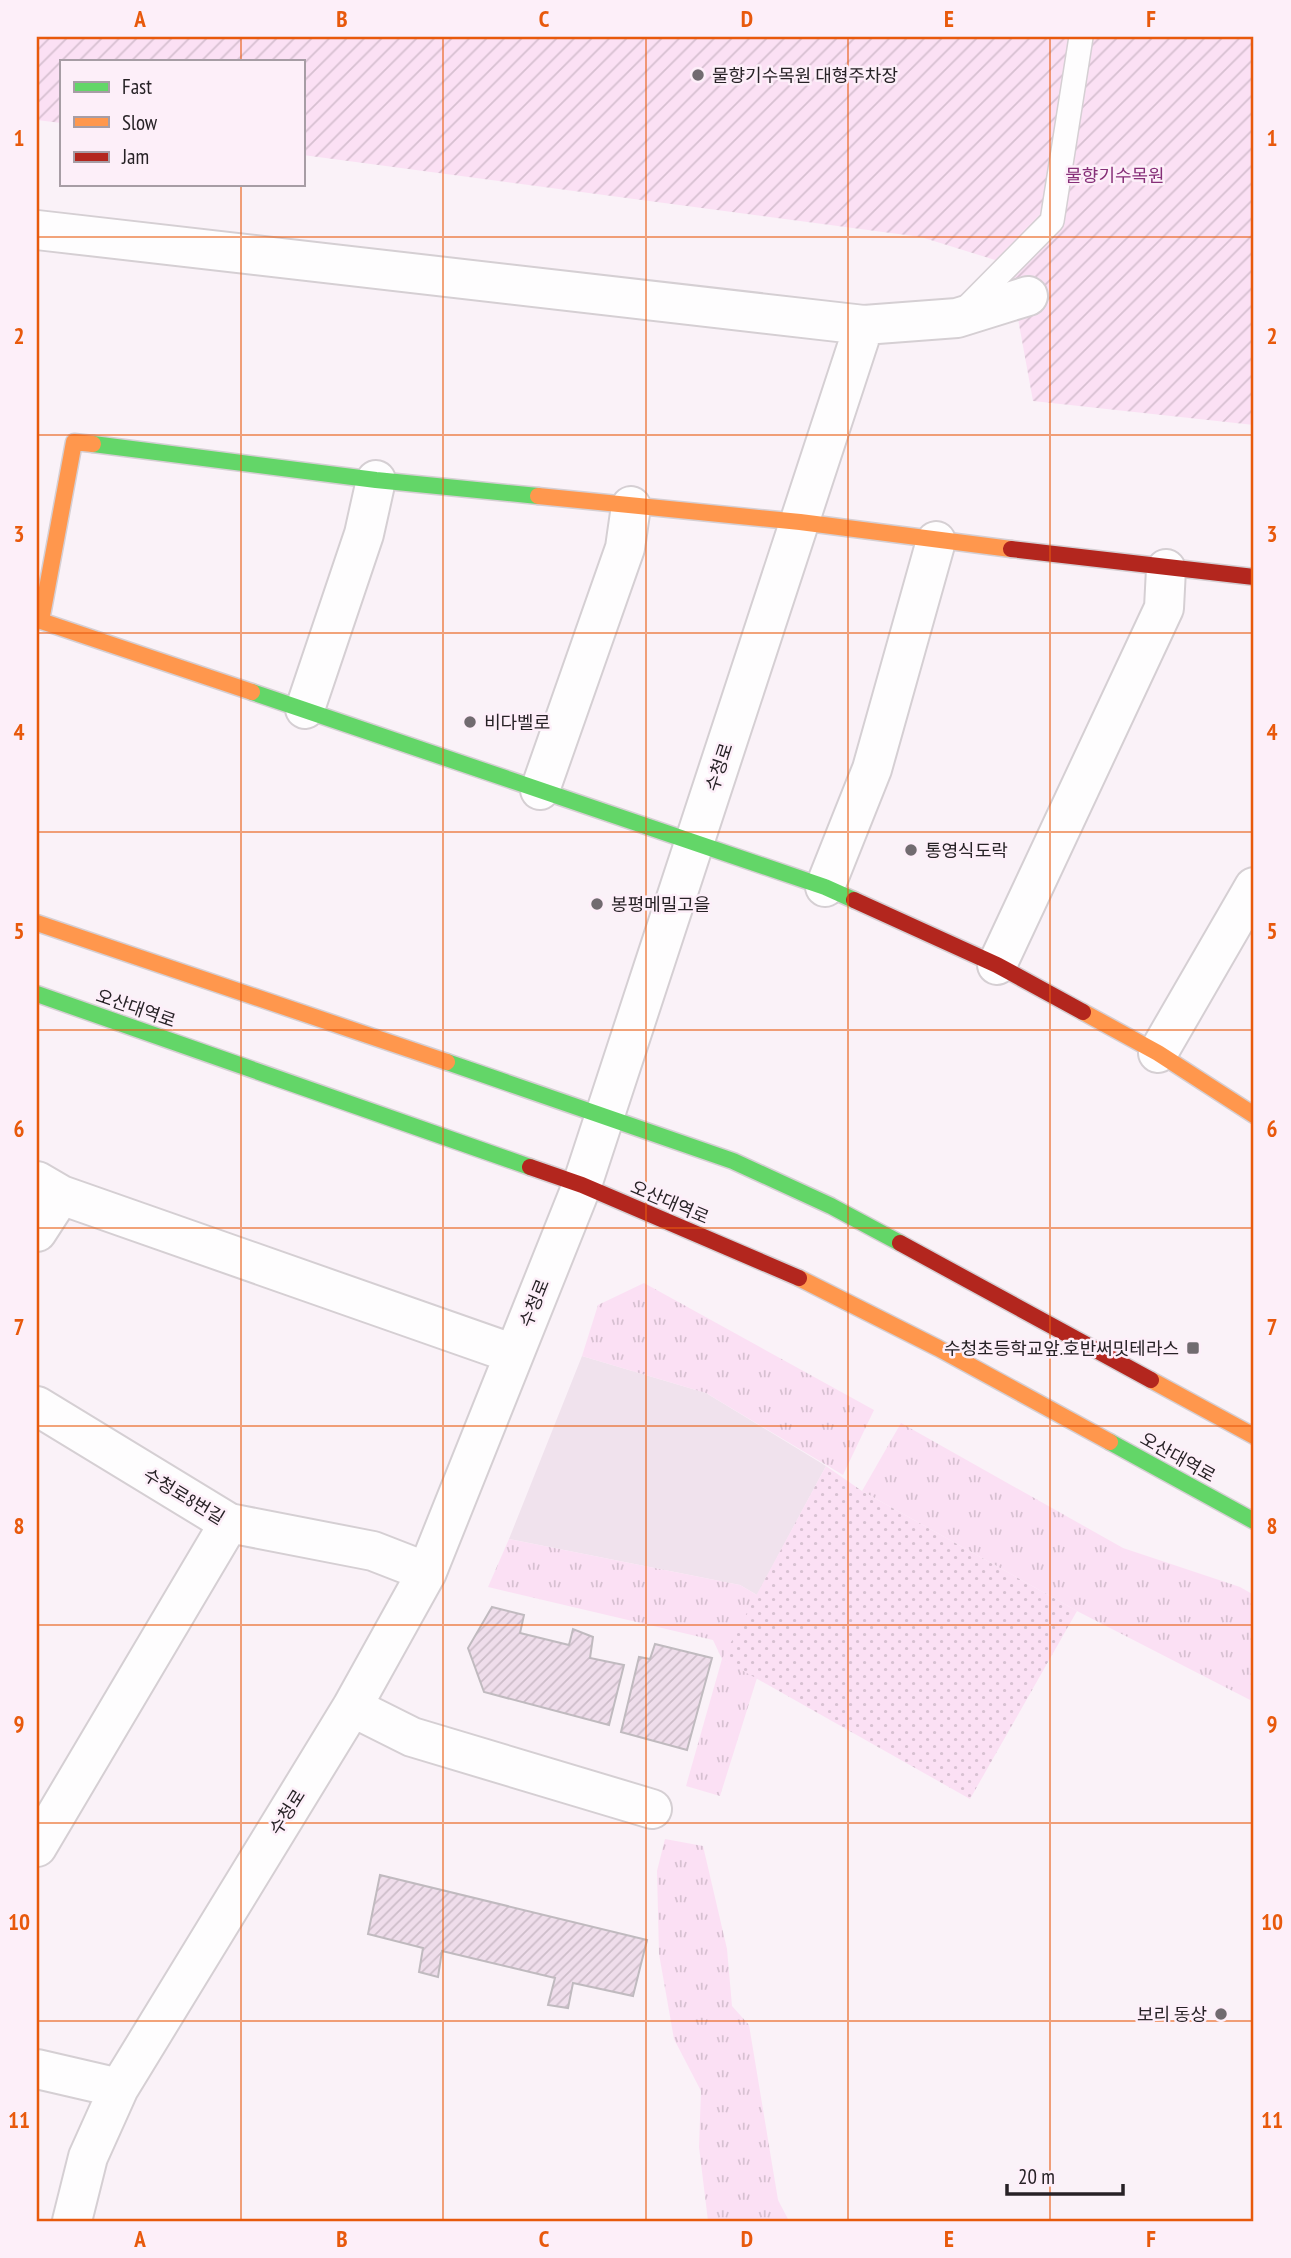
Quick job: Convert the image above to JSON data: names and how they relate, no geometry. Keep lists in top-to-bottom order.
{
  "streets": {
    "street": ["수청로", "오산대역로", "수청로8번길"]
  },
  "crossings": [
    ["수청로", "오산대역로"],
    ["수청로", "수청로8번길"]
  ],
  "parks": ["물향기수목원"],
  "places": {
    "other": [
      "물향기수목원 대형주차장",
      "비다벨로",
      "통영식도락",
      "봉평메밀고을",
      "보리 동상"
    ],
    "transit": ["수청초등학교앞.호반써밋테라스"]
  },
  "legend": ["Fast", "Slow", "Jam"],
  "scale_bar": "20 m",
  "grid": {
    "columns": [
      "A",
      "B",
      "C",
      "D",
      "E",
      "F"
    ],
    "rows": [
      "1",
      "2",
      "3",
      "4",
      "5",
      "6",
      "7",
      "8",
      "9",
      "10",
      "11"
    ]
  }
}
